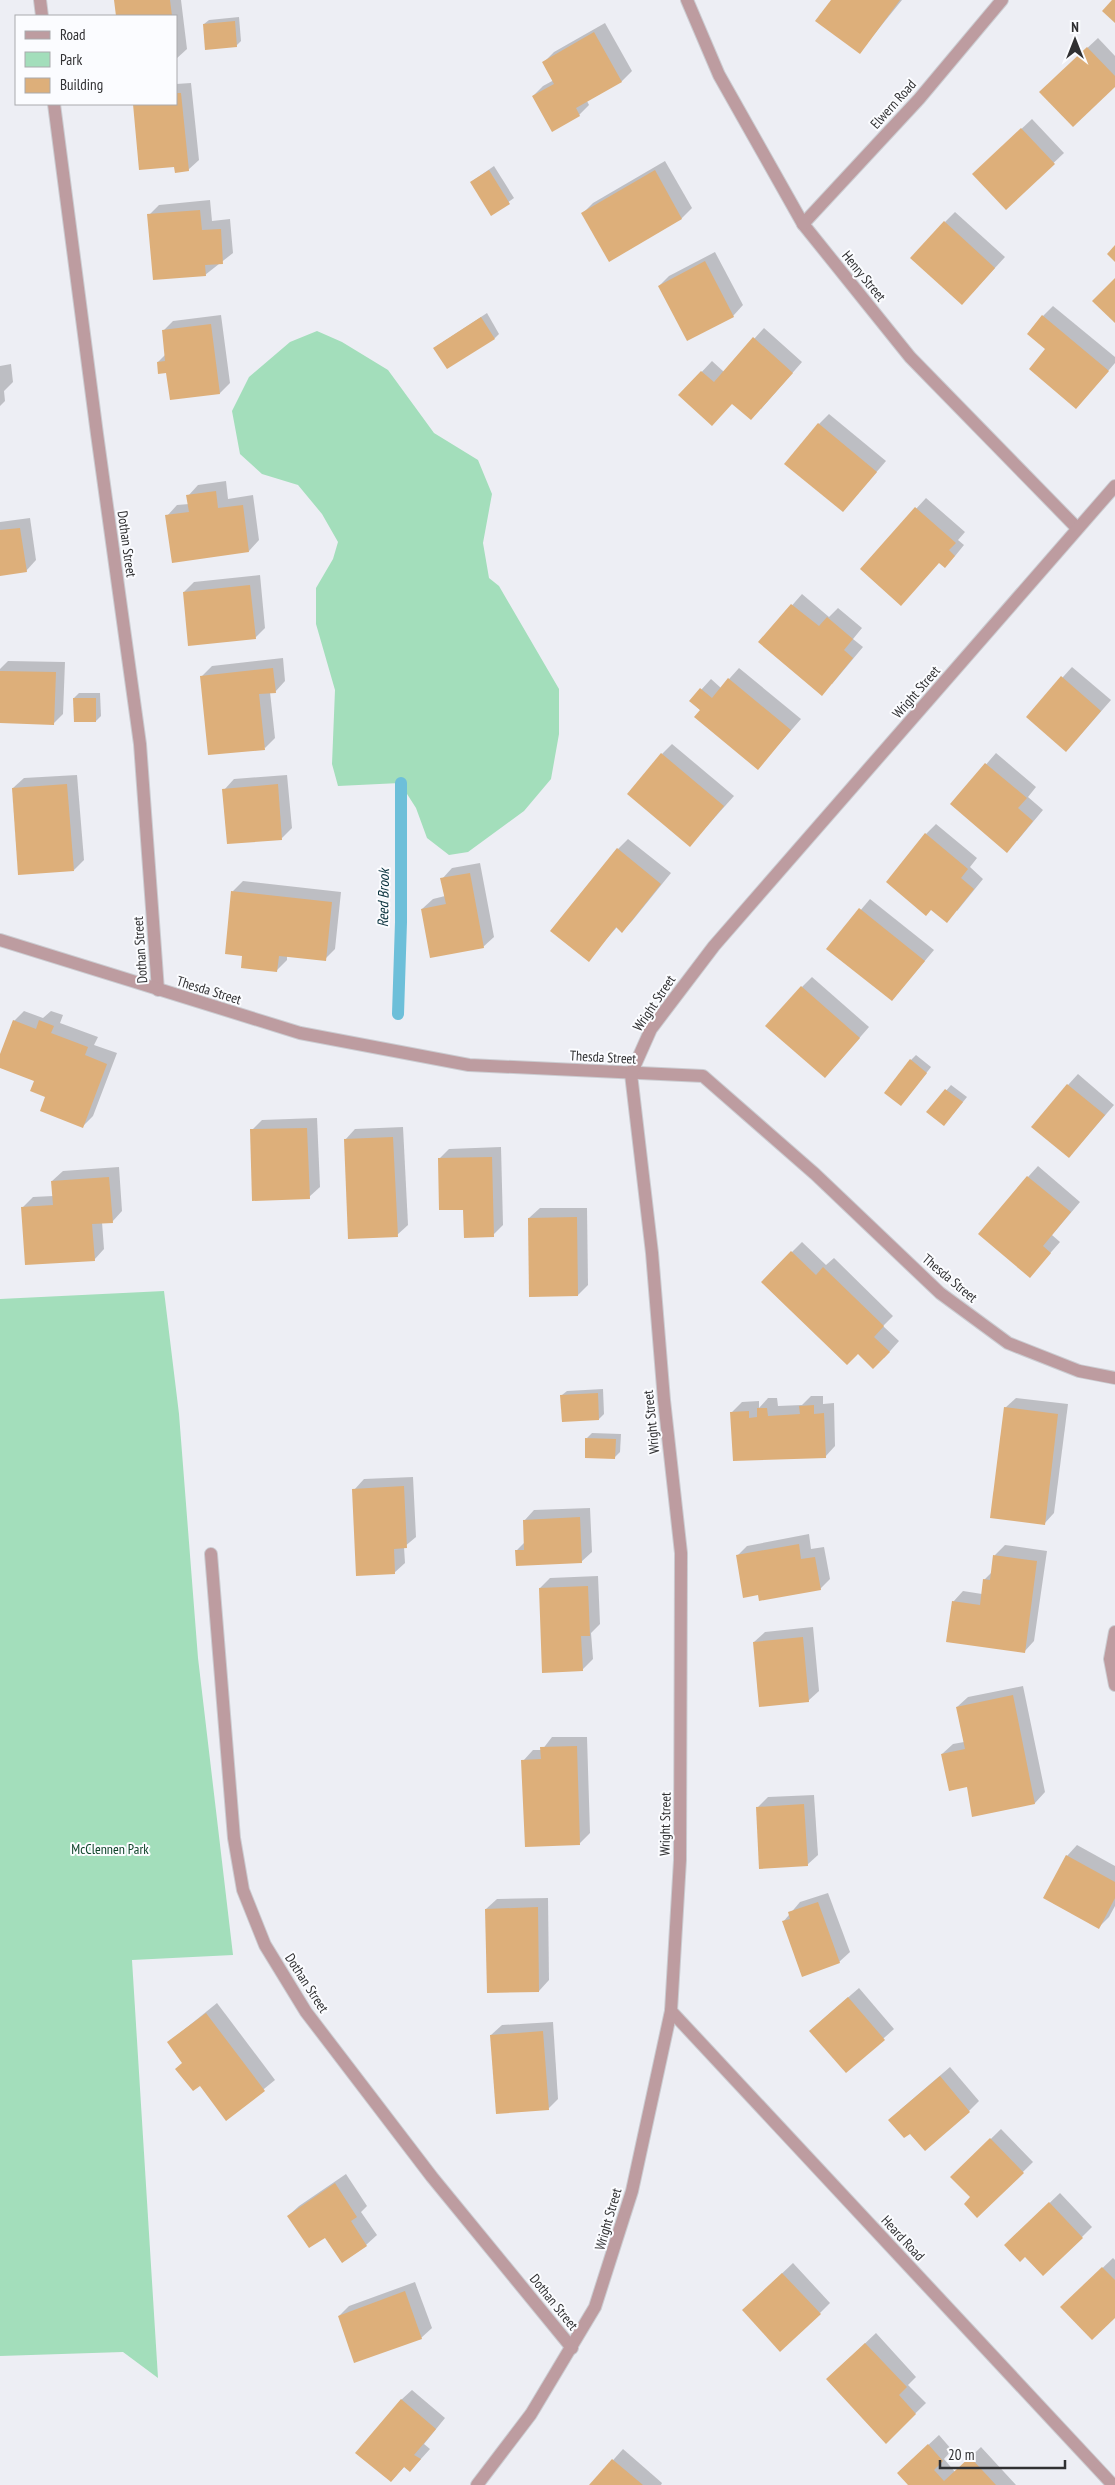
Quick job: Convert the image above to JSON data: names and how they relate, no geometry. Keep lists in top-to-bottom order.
{
  "streets": {
    "street": [
      "Elwern Road",
      "Henry Street",
      "Dothan Street",
      "Wright Street",
      "Thesda Street",
      "Heard Road"
    ]
  },
  "crossings": [
    ["Elwern Road", "Henry Street"],
    ["Henry Street", "Wright Street"],
    ["Dothan Street", "Wright Street"],
    ["Dothan Street", "Thesda Street"],
    ["Wright Street", "Thesda Street"],
    ["Wright Street", "Heard Road"]
  ],
  "water": ["Reed Brook"],
  "parks": ["McClennen Park"],
  "legend": ["Road", "Park", "Building"],
  "scale_bar": "20 m",
  "north": "top"
}
